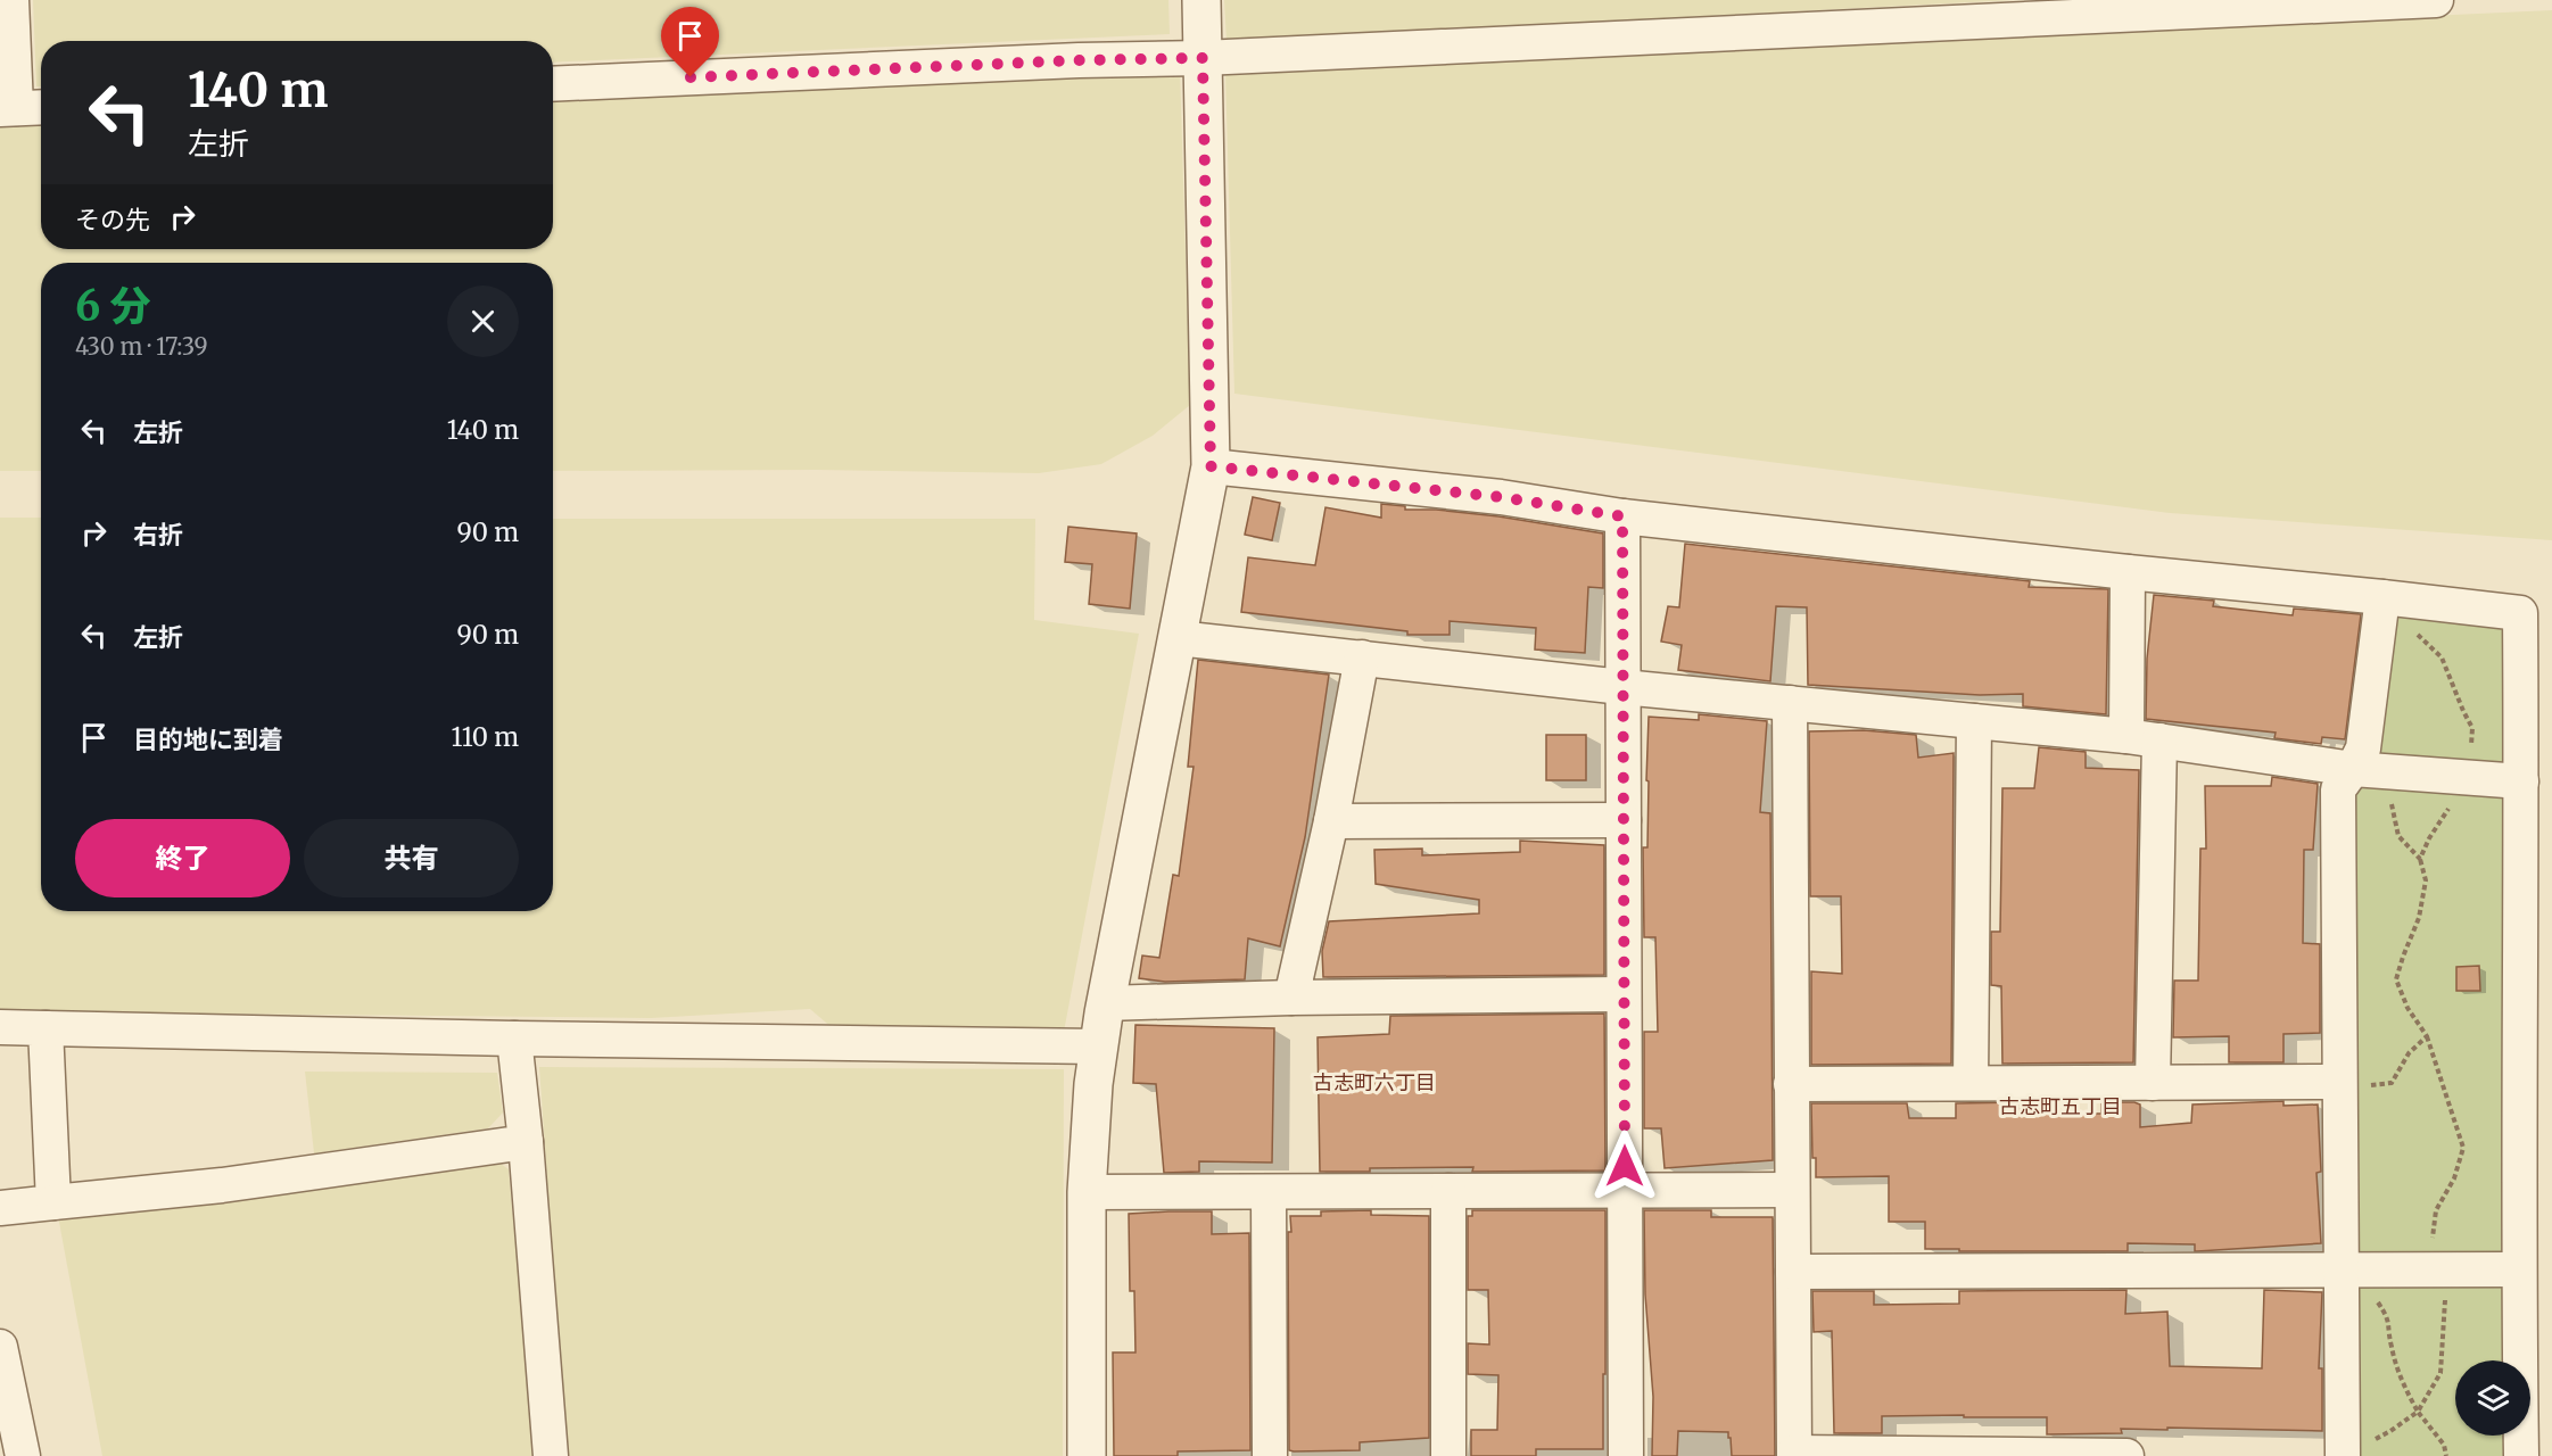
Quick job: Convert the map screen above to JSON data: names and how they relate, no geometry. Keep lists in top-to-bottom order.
{
  "districts": ["古志町六丁目", "古志町五丁目"],
  "page": {
    "turn": ["140 m", "左折"],
    "then": "その先",
    "heading": ["6 分", "430 m · 17:39"],
    "list": [
      {
        "name": "左折",
        "value": "140 m"
      },
      {
        "name": "右折",
        "value": "90 m"
      },
      {
        "name": "左折",
        "value": "90 m"
      },
      {
        "name": "目的地に到着",
        "value": "110 m"
      }
    ],
    "buttons": ["終了", "共有"]
  }
}
